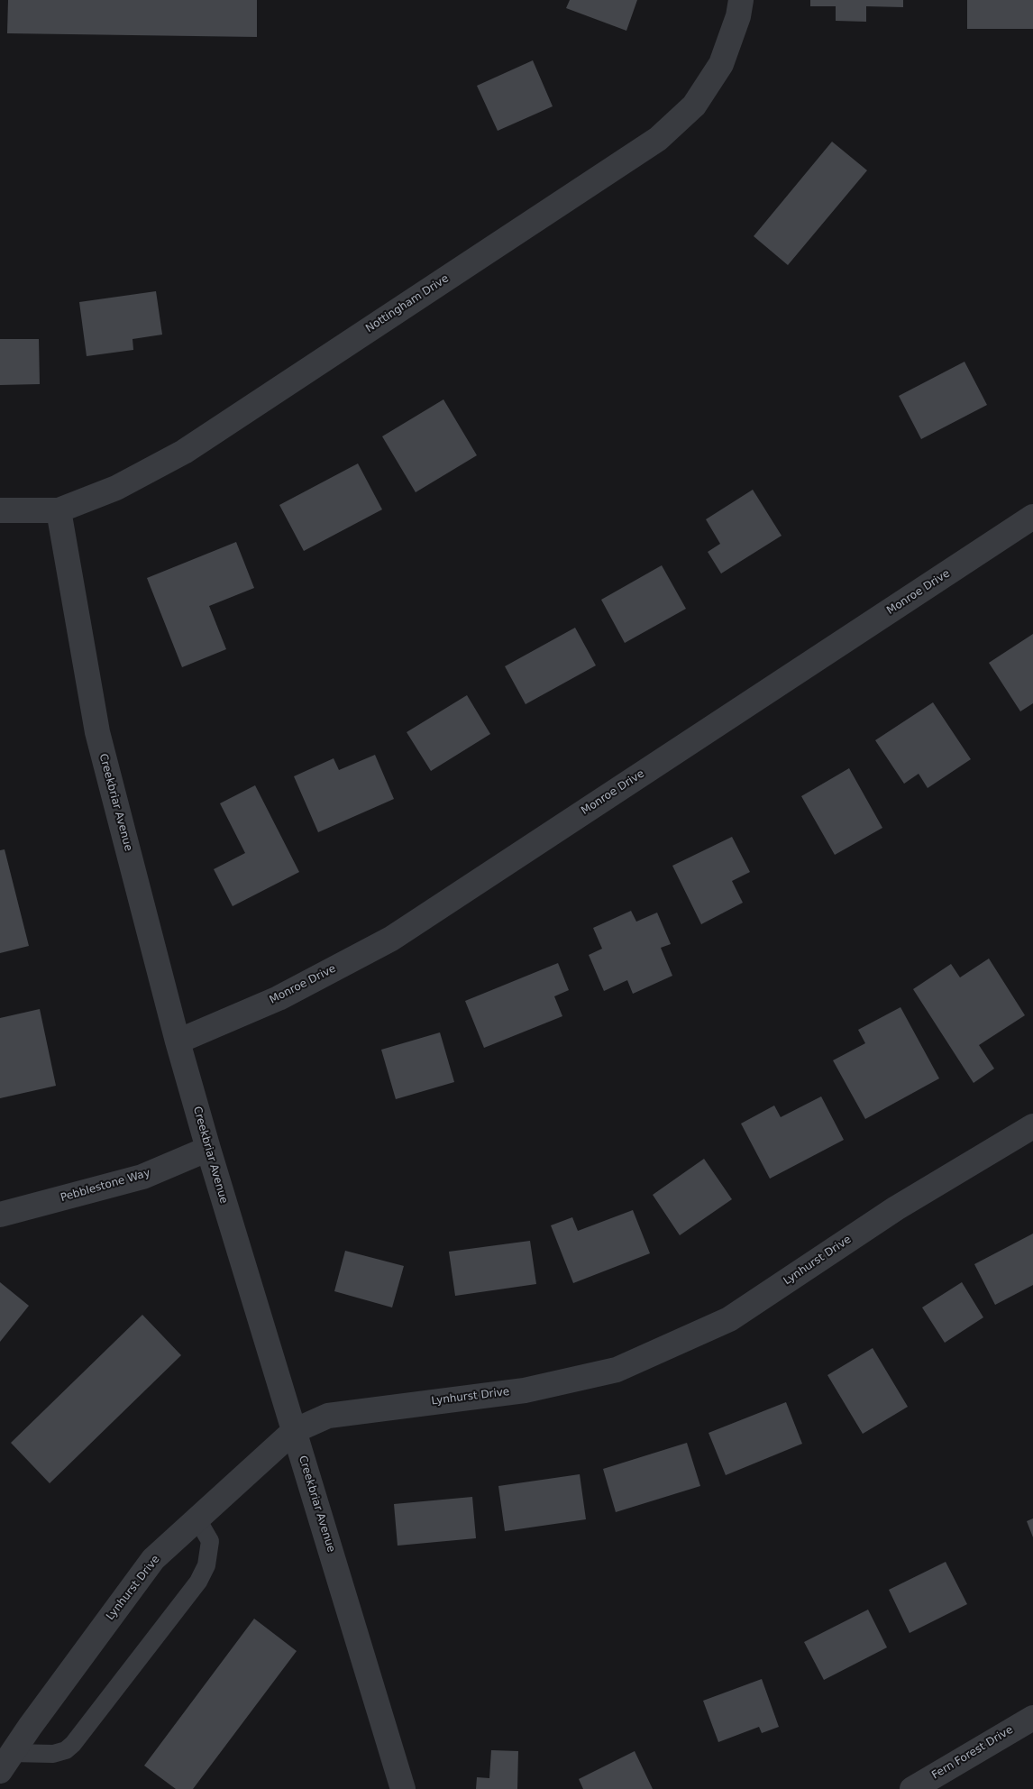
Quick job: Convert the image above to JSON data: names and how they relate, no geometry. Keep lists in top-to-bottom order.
{
  "streets": {
    "street": [
      "Nottingham Drive",
      "Monroe Drive",
      "Creekbriar Avenue",
      "Pebblestone Way",
      "Lynhurst Drive",
      "Fern Forest Drive"
    ]
  },
  "crossings": [
    ["Nottingham Drive", "Creekbriar Avenue"],
    ["Monroe Drive", "Creekbriar Avenue"],
    ["Creekbriar Avenue", "Pebblestone Way"],
    ["Creekbriar Avenue", "Lynhurst Drive"]
  ]
}
